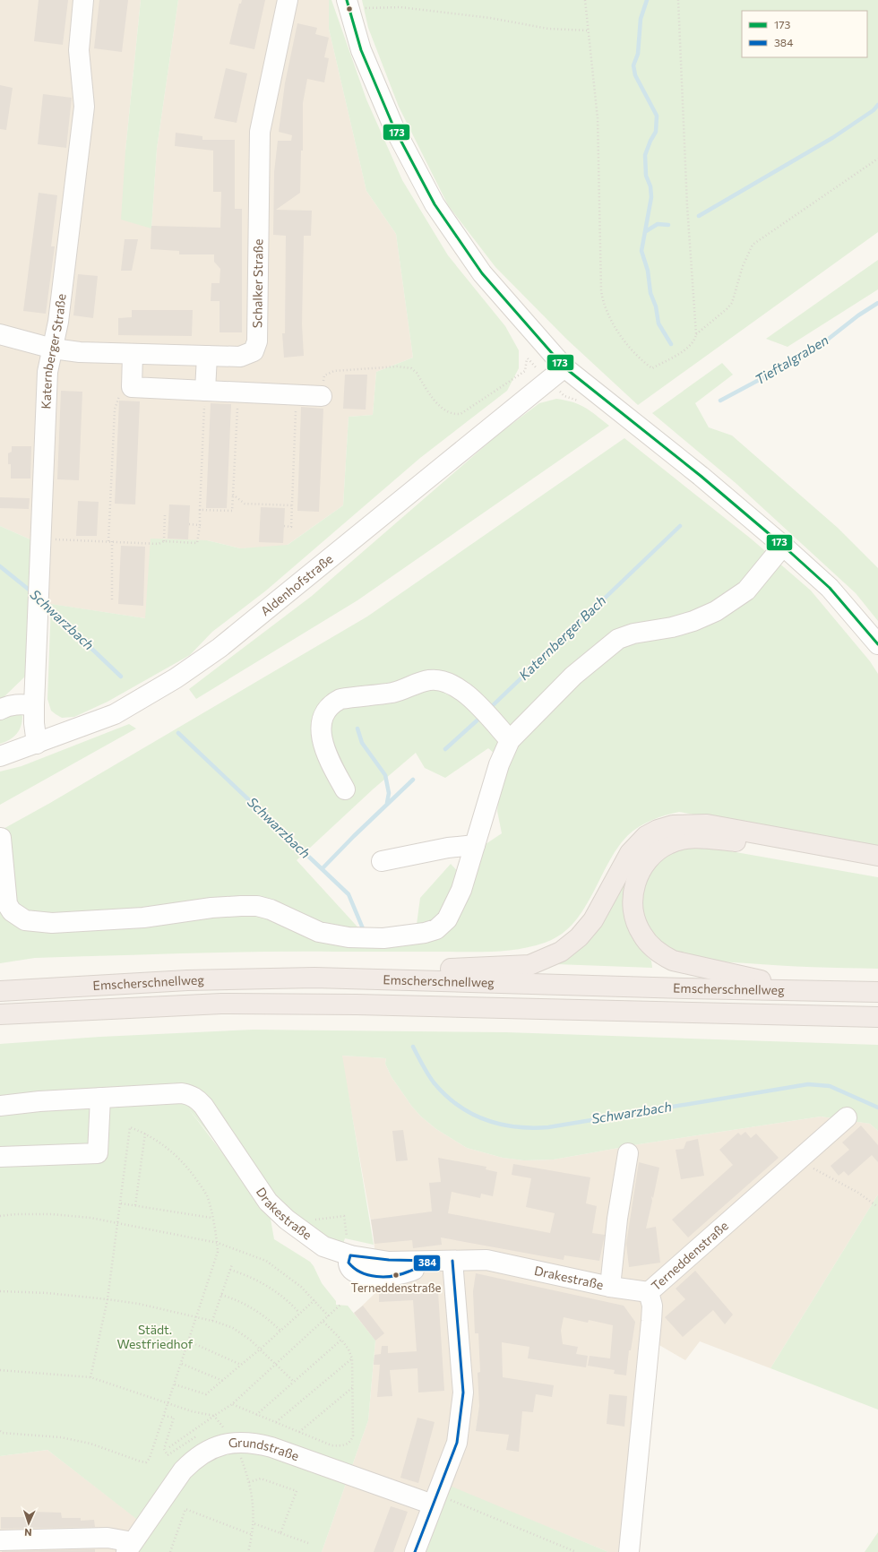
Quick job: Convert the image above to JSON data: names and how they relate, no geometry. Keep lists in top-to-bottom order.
{
  "streets": {
    "highway": ["Emscherschnellweg"],
    "street": [
      "Schalker Straße",
      "Katernberger Straße",
      "Aldenhofstraße",
      "Drakestraße",
      "Terneddenstraße",
      "Grundstraße"
    ]
  },
  "crossings": [
    ["Schalker Straße", "Katernberger Straße"],
    ["Katernberger Straße", "Aldenhofstraße"],
    ["Drakestraße", "Terneddenstraße"]
  ],
  "water": ["Tieftalgraben", "Schwarzbach", "Katernberger Bach"],
  "parks": ["Städt. Westfriedhof"],
  "places": ["Terneddenstraße"],
  "lines": ["transit line 173", "transit line 384"],
  "legend": ["173", "384"],
  "north": "bottom"
}
